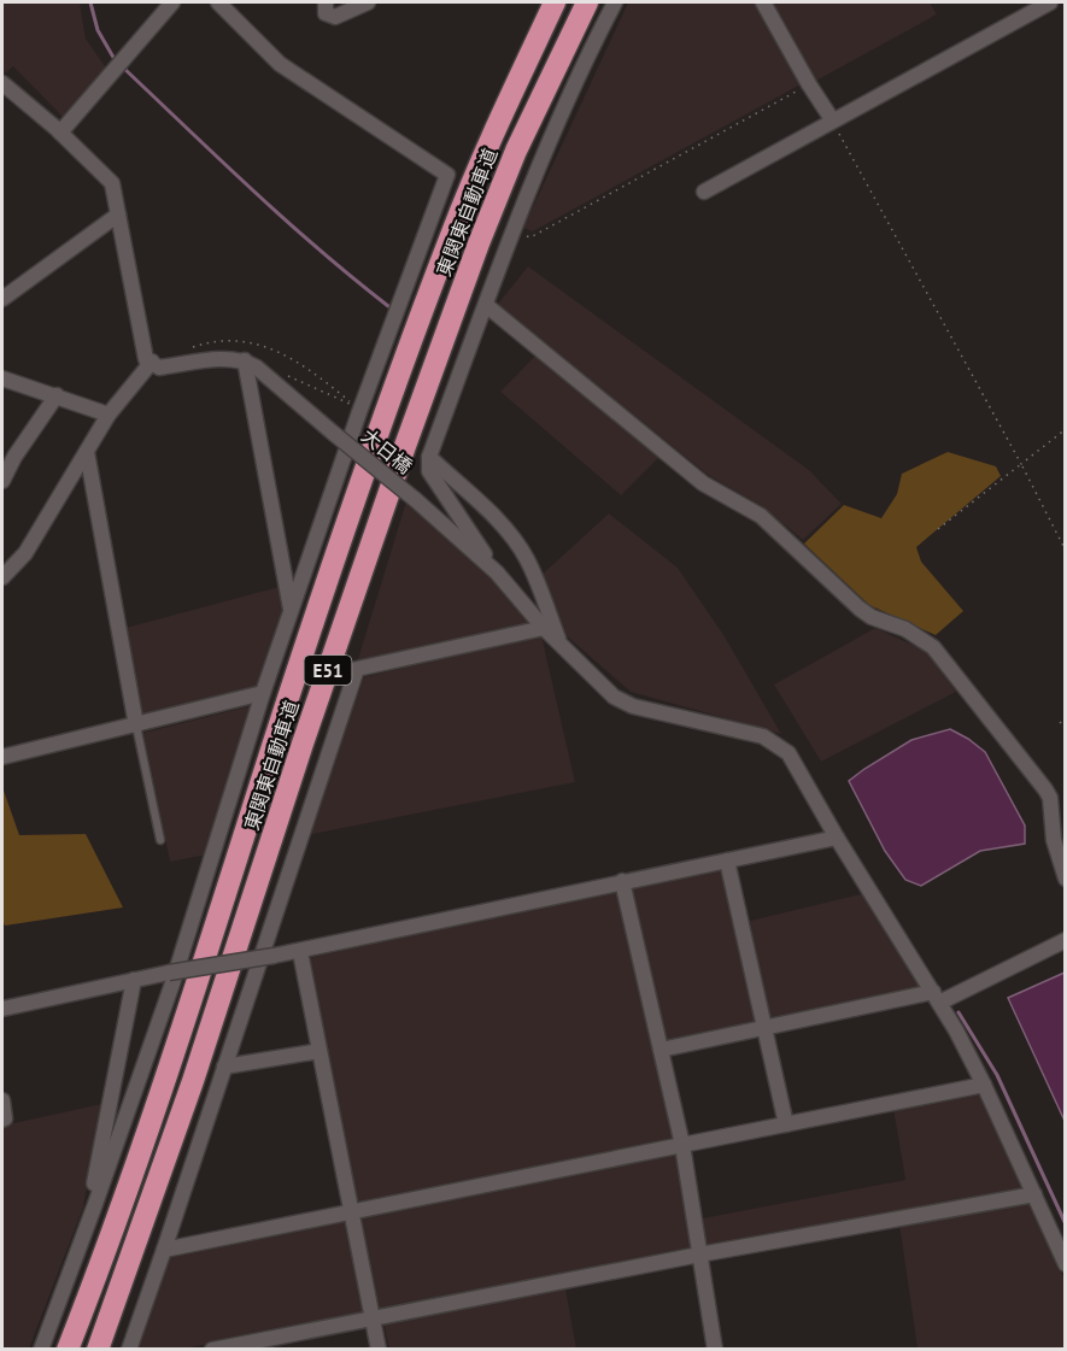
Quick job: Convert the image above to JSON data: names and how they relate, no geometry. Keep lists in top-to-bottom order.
{
  "streets": {
    "highway": ["東関東自動車道", "E51"],
    "street": ["大日橋"]
  }
}
